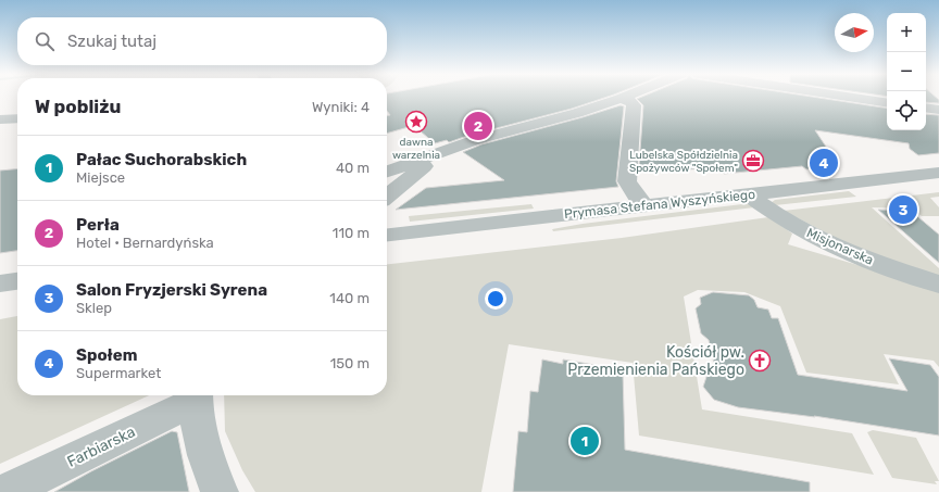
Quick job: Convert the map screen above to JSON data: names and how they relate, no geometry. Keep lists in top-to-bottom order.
{
  "streets": {
    "street": ["Prymasa Stefana Wyszyńskiego", "Misjonarska", "Farbiarska"]
  },
  "crossings": [
    ["Prymasa Stefana Wyszyńskiego", "Misjonarska"]
  ],
  "places": {
    "place": ["dawna warzelnia"],
    "office": ["Lubelska Spółdzielnia Spożywców \"Społem\""],
    "church": ["Kościół pw. Przemienienia Pańskiego"]
  },
  "north": "right",
  "page": {
    "map_buttons": ["+", "−"],
    "search": "Szukaj tutaj",
    "heading": ["W pobliżu", "Wyniki: 4"],
    "pins": [
      "2",
      "4",
      "3",
      "1"
    ],
    "list": [
      {
        "mark": "1",
        "name": "Pałac Suchorabskich",
        "note": "Miejsce",
        "value": "40 m"
      },
      {
        "mark": "2",
        "name": "Perła",
        "note": "Hotel · Bernardyńska",
        "value": "110 m"
      },
      {
        "mark": "3",
        "name": "Salon Fryzjerski Syrena",
        "note": "Sklep",
        "value": "140 m"
      },
      {
        "mark": "4",
        "name": "Społem",
        "note": "Supermarket",
        "value": "150 m"
      }
    ]
  }
}
